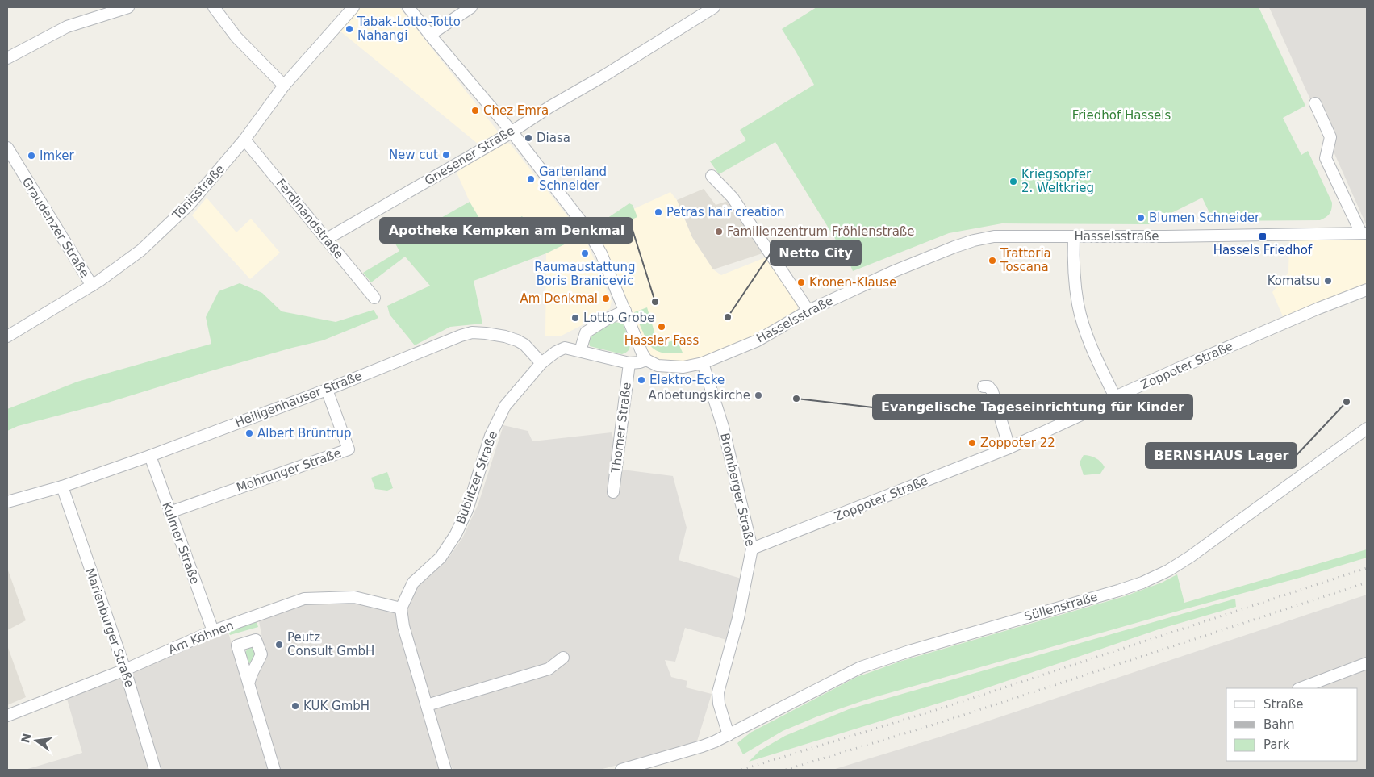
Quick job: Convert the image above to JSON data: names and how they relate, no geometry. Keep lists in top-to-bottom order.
{
  "streets": {
    "street": [
      "Gnesener Straße",
      "Tönisstraße",
      "Ferdinandstraße",
      "Graudenzer Straße",
      "Hasselsstraße",
      "Zoppoter Straße",
      "Heiligenhauser Straße",
      "Thorner Straße",
      "Mohrunger Straße",
      "Bublitzer Straße",
      "Bromberger Straße",
      "Kulmer Straße",
      "Süllenstraße",
      "Marienburger Straße",
      "Am Köhnen"
    ]
  },
  "crossings": [
    ["Gnesener Straße", "Ferdinandstraße"],
    ["Tönisstraße", "Ferdinandstraße"],
    ["Tönisstraße", "Graudenzer Straße"],
    ["Hasselsstraße", "Bromberger Straße"],
    ["Zoppoter Straße", "Bromberger Straße"],
    ["Heiligenhauser Straße", "Mohrunger Straße"],
    ["Heiligenhauser Straße", "Bublitzer Straße"],
    ["Heiligenhauser Straße", "Kulmer Straße"],
    ["Heiligenhauser Straße", "Marienburger Straße"],
    ["Mohrunger Straße", "Kulmer Straße"],
    ["Bublitzer Straße", "Am Köhnen"],
    ["Bromberger Straße", "Süllenstraße"],
    ["Kulmer Straße", "Am Köhnen"],
    ["Marienburger Straße", "Am Köhnen"]
  ],
  "parks": ["Friedhof Hassels"],
  "places": {
    "other": [
      "Tabak-Lotto-Totto Nahangi",
      "Chez Emra",
      "Diasa",
      "New cut",
      "Imker",
      "Gartenland Schneider",
      "Kriegsopfer 2. Weltkrieg",
      "Petras hair creation",
      "Blumen Schneider",
      "Familienzentrum Fröhlenstraße",
      "Raumaustattung Boris Branicevic",
      "Trattoria Toscana",
      "Komatsu",
      "Kronen-Klause",
      "Am Denkmal",
      "Apotheke Kempken am Denkmal",
      "Netto City",
      "Lotto Grobe",
      "Hassler Fass",
      "Elektro-Ecke",
      "Anbetungskirche",
      "Evangelische Tageseinrichtung für Kinder",
      "BERNSHAUS Lager",
      "Albert Brüntrup",
      "Zoppoter 22",
      "Peutz Consult GmbH",
      "KUK GmbH"
    ],
    "transit": ["Hassels Friedhof"]
  },
  "legend": ["Straße", "Bahn", "Park"],
  "north": "left"
}
